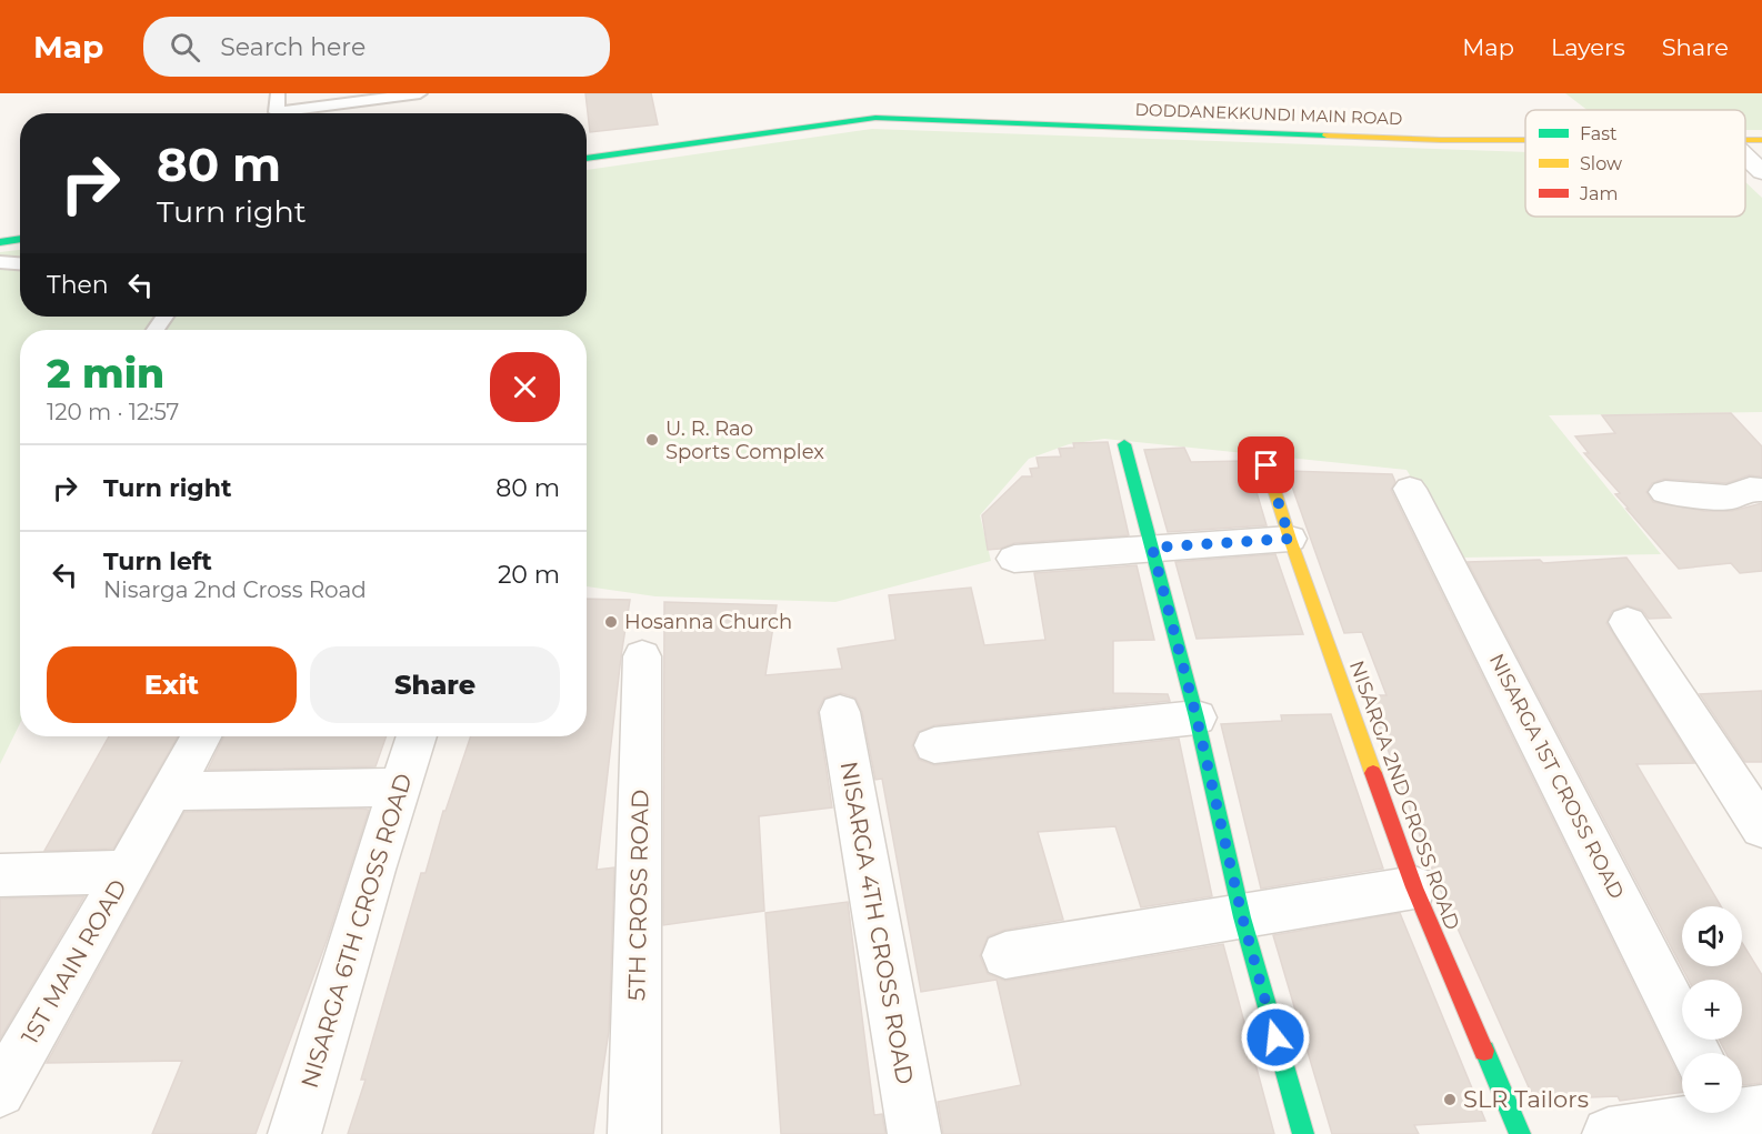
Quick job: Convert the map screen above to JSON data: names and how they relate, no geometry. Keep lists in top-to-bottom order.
{
  "streets": {
    "street": [
      "DODDANEKKUNDI MAIN ROAD",
      "NISARGA 1ST CROSS ROAD",
      "NISARGA 2ND CROSS ROAD",
      "5TH CROSS ROAD",
      "NISARGA 4TH CROSS ROAD",
      "NISARGA 6TH CROSS ROAD",
      "1ST MAIN ROAD"
    ]
  },
  "places": ["U. R. Rao Sports Complex", "Hosanna Church", "SLR Tailors"],
  "legend": ["Fast", "Slow", "Jam"],
  "page": {
    "header": "Map",
    "search": "Search here",
    "nav": ["Map", "Layers", "Share"],
    "turn": ["80 m", "Turn right"],
    "then": "Then",
    "heading": ["2 min", "120 m · 12:57"],
    "list": [
      {
        "name": "Turn right",
        "value": "80 m"
      },
      {
        "name": "Turn left",
        "note": "Nisarga 2nd Cross Road",
        "value": "20 m"
      }
    ],
    "buttons": ["Exit", "Share"],
    "map_buttons": ["+", "−"]
  }
}
